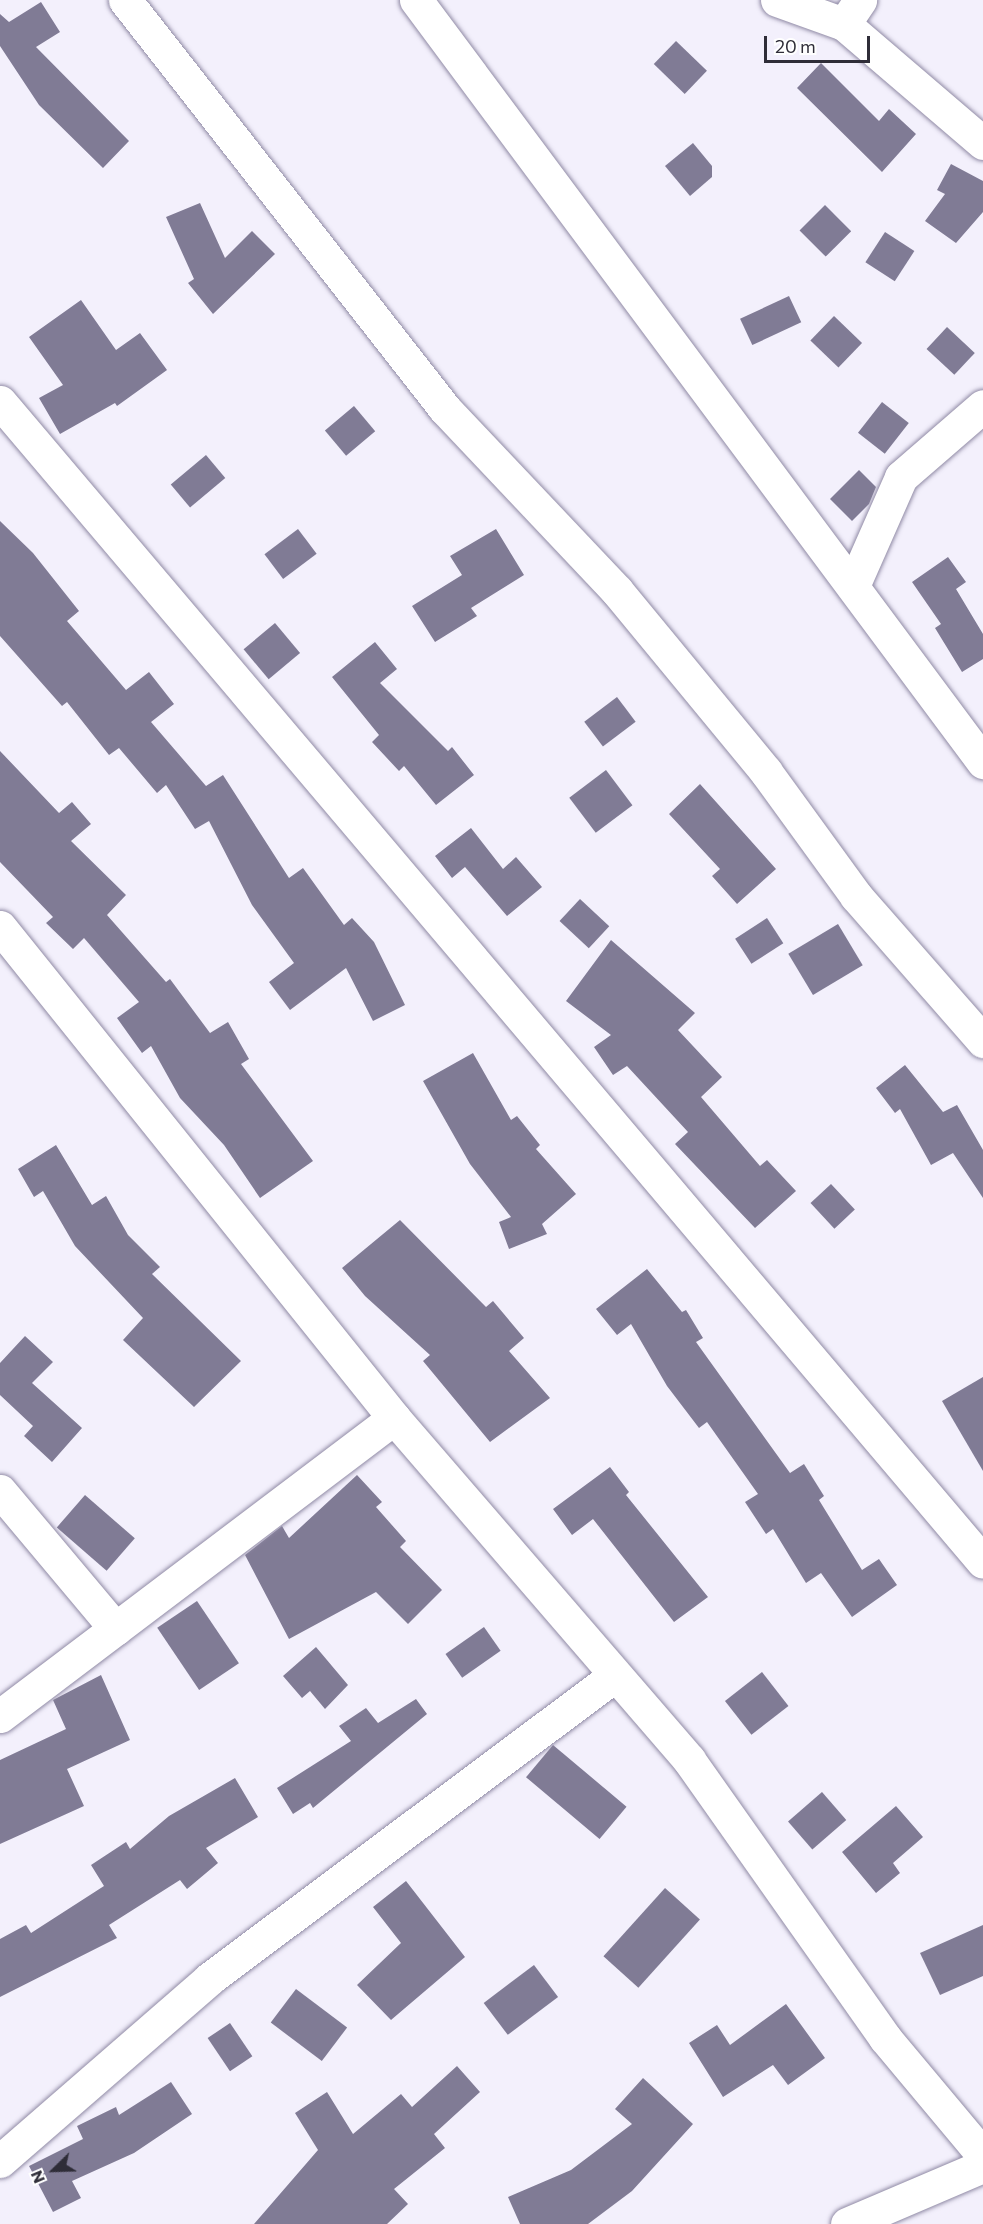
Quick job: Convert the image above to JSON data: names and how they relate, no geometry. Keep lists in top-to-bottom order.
{
  "scale_bar": "20 m",
  "north": "bottom left"
}
